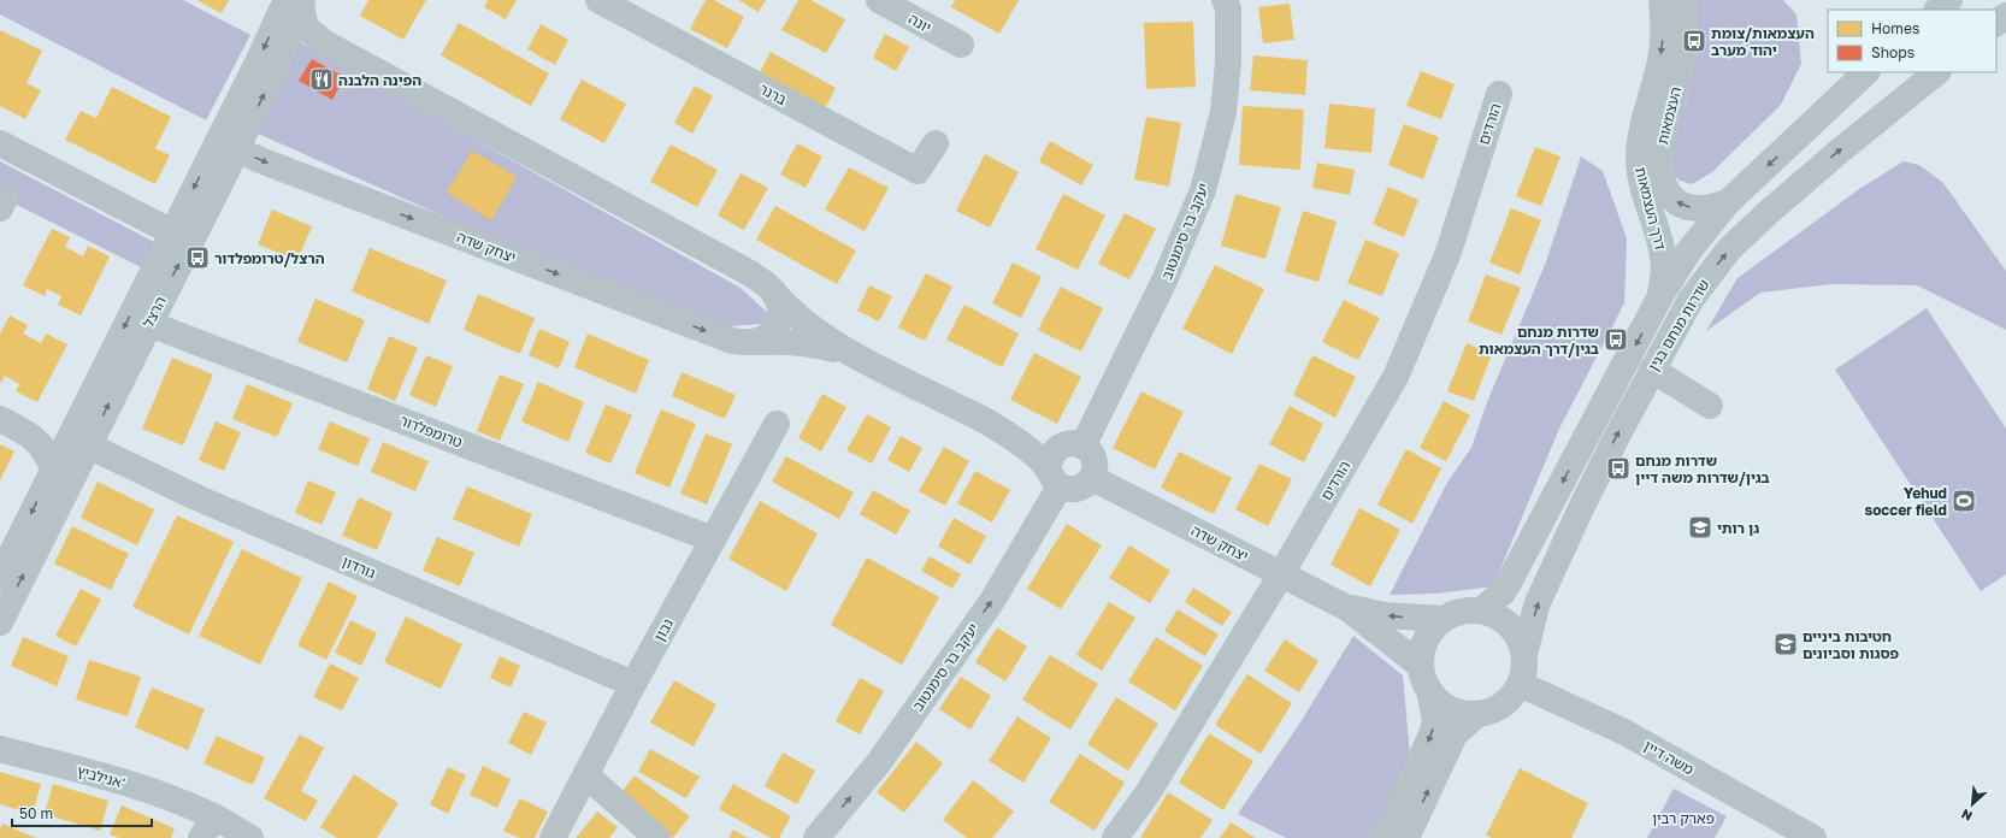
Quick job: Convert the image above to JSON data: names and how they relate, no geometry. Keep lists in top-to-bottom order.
{
  "streets": {
    "street": [
      "יונה",
      "ברנר",
      "העצמאות",
      "הורדים",
      "דרך העצמאות",
      "יעקב בר סימנטוב",
      "יצחק שדה",
      "הרצל",
      "שדרות מנחם בגין",
      "טרומפלדור",
      "גורדון",
      "נבון",
      "משה דיין",
      "אנילביץ'"
    ]
  },
  "crossings": [
    ["העצמאות", "שדרות מנחם בגין"],
    ["הורדים", "יצחק שדה"],
    ["דרך העצמאות", "שדרות מנחם בגין"],
    ["יעקב בר סימנטוב", "יצחק שדה"],
    ["יצחק שדה", "הרצל"],
    ["יצחק שדה", "שדרות מנחם בגין"],
    ["יצחק שדה", "משה דיין"],
    ["הרצל", "טרומפלדור"],
    ["הרצל", "גורדון"],
    ["שדרות מנחם בגין", "משה דיין"],
    ["טרומפלדור", "נבון"],
    ["גורדון", "נבון"]
  ],
  "one_way": ["דרך העצמאות", "יעקב בר סימנטוב"],
  "parks": ["פארק רבין"],
  "places": {
    "bus stop": [
      "העצמאות/צומת יהוד מערב",
      "הרצל/טרומפלדור",
      "שדרות מנחם בגין/דרך העצמאות",
      "שדרות מנחם בגין/שדרות משה דיין"
    ],
    "restaurant": ["הפינה הלבנה"],
    "sports": ["Yehud soccer field"],
    "school or university": ["גן רותי", "חטיבות ביניים פסגות וסביונים"]
  },
  "legend": ["Homes", "Shops"],
  "scale_bar": "50 m",
  "north": "bottom left"
}
